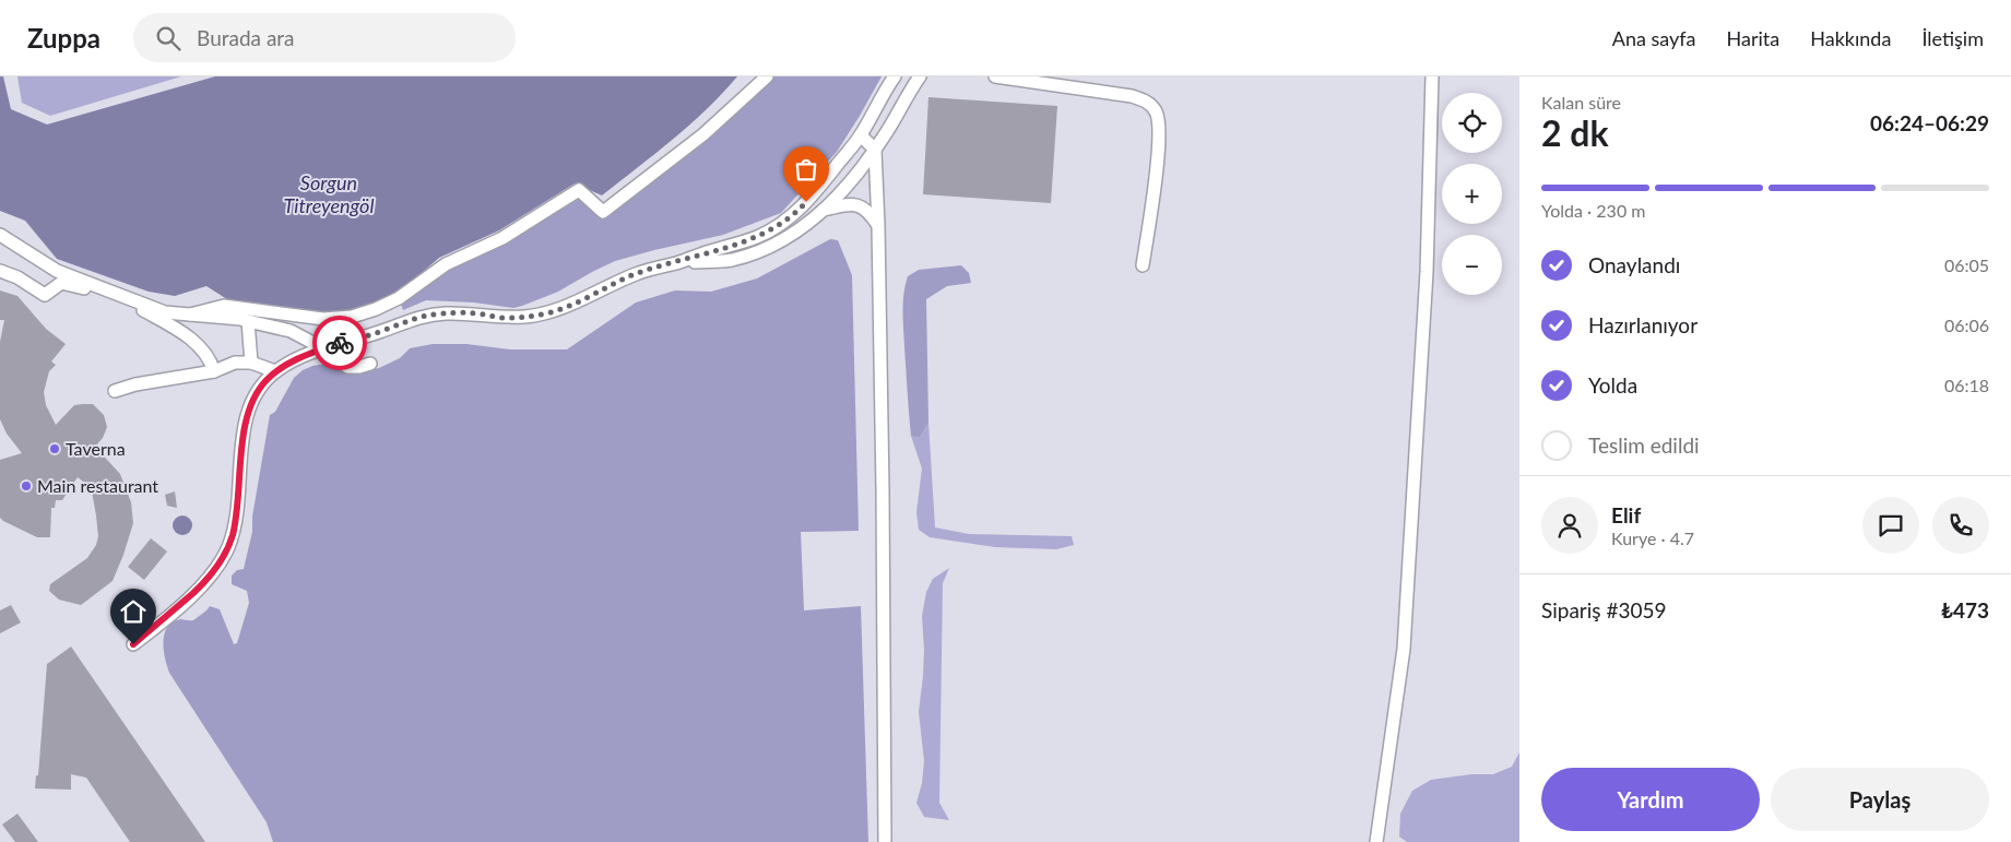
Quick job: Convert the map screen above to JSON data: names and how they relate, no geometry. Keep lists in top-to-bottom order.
{
  "water": ["Sorgun Titreyengöl"],
  "places": ["Taverna", "Main restaurant"],
  "page": {
    "header": "Zuppa",
    "search": "Burada ara",
    "nav": [
      "Ana sayfa",
      "Harita",
      "Hakkında",
      "İletişim"
    ],
    "heading": ["2 dk", "Kalan süre", "06:24–06:29"],
    "panel": [
      "Elif",
      "Kurye · 4.7",
      "Sipariş #3059",
      "₺473"
    ],
    "map_buttons": ["+", "−"],
    "bar": "Yolda · 230 m",
    "list": [
      ["Onaylandı", "06:05"],
      ["Hazırlanıyor", "06:06"],
      ["Yolda", "06:18"],
      "Teslim edildi"
    ],
    "buttons": ["Yardım", "Paylaş"]
  }
}
